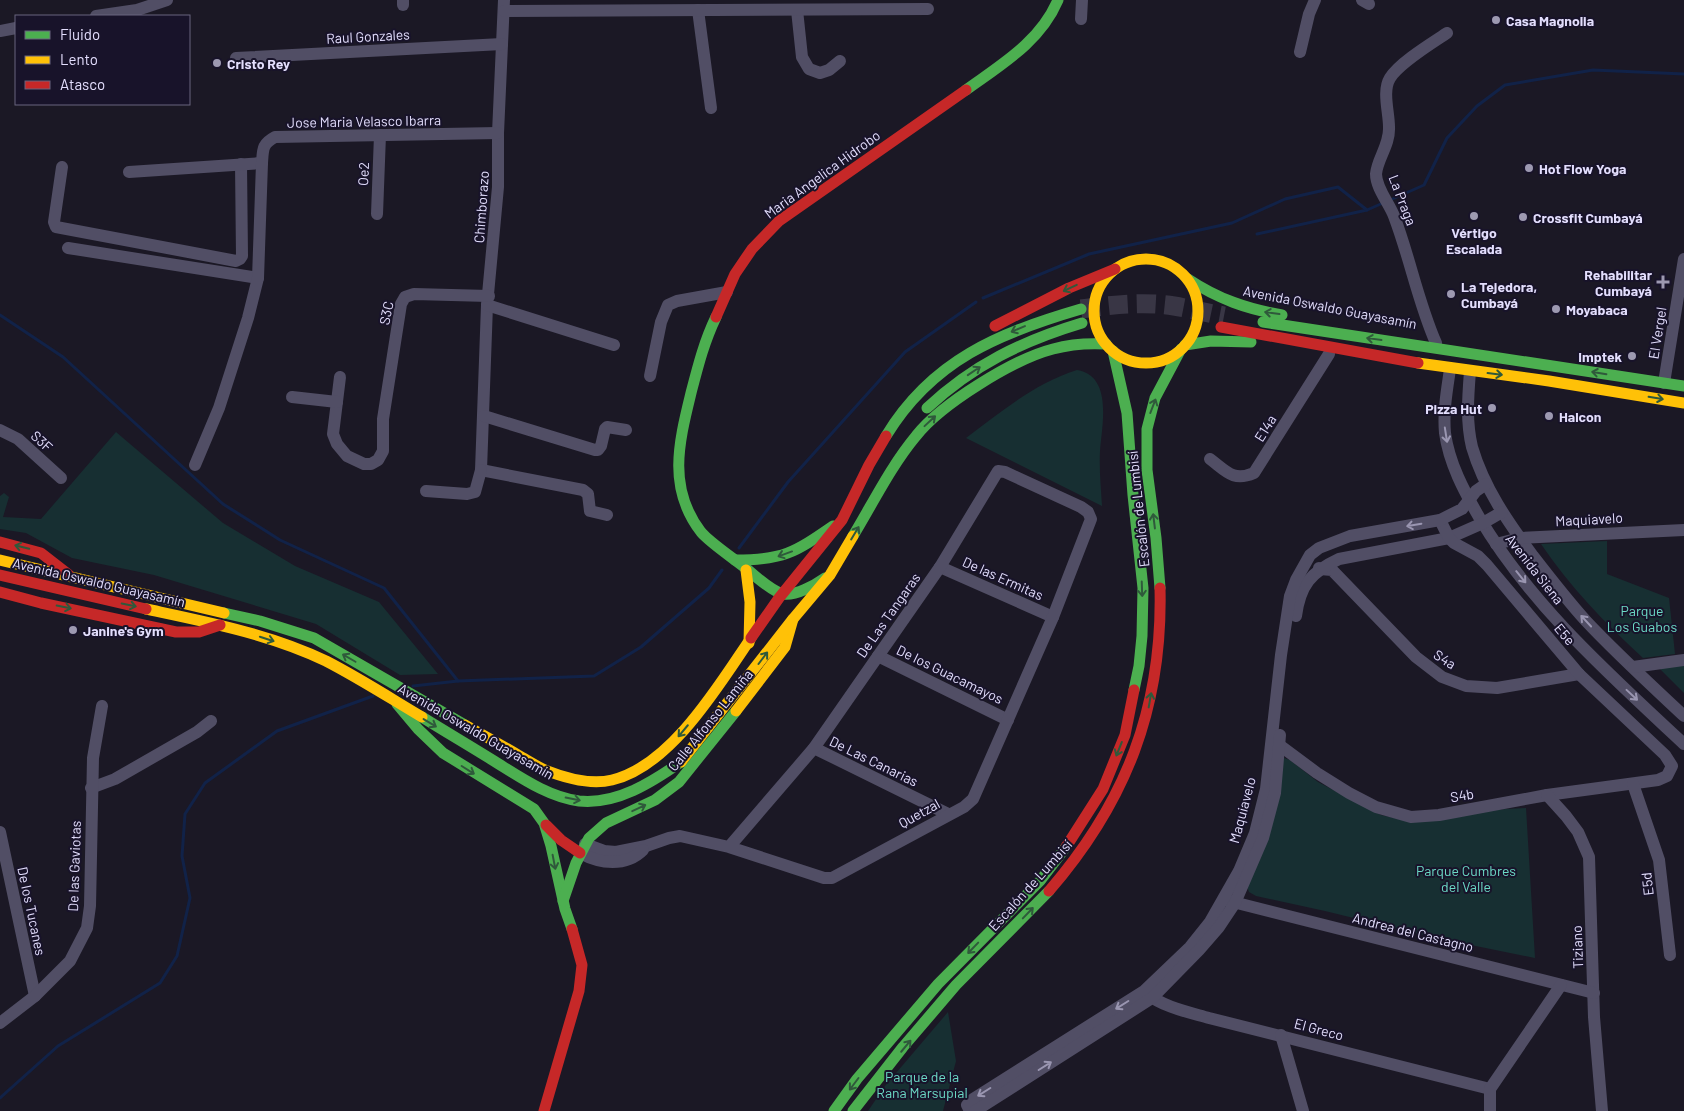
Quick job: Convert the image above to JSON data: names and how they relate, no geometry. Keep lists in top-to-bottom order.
{
  "streets": {
    "main road": [
      "Maria Angelica Hidrobo",
      "Avenida Oswaldo Guayasamín",
      "Escalón de Lumbisí",
      "Calle Alfonso Lamiña"
    ],
    "street": [
      "Raul Gonzales",
      "Jose Maria Velasco Ibarra",
      "Oe2",
      "La Praga",
      "Chimborazo",
      "S3C",
      "El Vergel",
      "E14a",
      "S3F",
      "Maquiavelo",
      "Avenida Siena",
      "De las Ermitas",
      "De Las Tangaras",
      "E5e",
      "S4a",
      "De los Guacamayos",
      "De Las Canarias",
      "S4b",
      "Quetzal",
      "De las Gaviotas",
      "E5d",
      "De los Tucanes",
      "Andrea del Castagno",
      "Tiziano",
      "El Greco"
    ]
  },
  "crossings": [
    ["Raul Gonzales", "Chimborazo"],
    ["Jose Maria Velasco Ibarra", "Oe2"],
    ["Jose Maria Velasco Ibarra", "Chimborazo"],
    ["Maria Angelica Hidrobo", "Avenida Oswaldo Guayasamín"],
    ["La Praga", "Avenida Oswaldo Guayasamín"],
    ["Chimborazo", "S3C"],
    ["Avenida Oswaldo Guayasamín", "El Vergel"],
    ["Avenida Oswaldo Guayasamín", "E14a"],
    ["Avenida Oswaldo Guayasamín", "Escalón de Lumbisí"],
    ["Avenida Oswaldo Guayasamín", "Avenida Siena"],
    ["Avenida Oswaldo Guayasamín", "Calle Alfonso Lamiña"],
    ["Maquiavelo", "Avenida Siena"],
    ["Maquiavelo", "S4a"],
    ["Maquiavelo", "S4b"],
    ["Maquiavelo", "Andrea del Castagno"],
    ["Maquiavelo", "El Greco"],
    ["De las Ermitas", "De Las Tangaras"],
    ["De las Ermitas", "Quetzal"],
    ["De Las Tangaras", "De los Guacamayos"],
    ["De Las Tangaras", "De Las Canarias"],
    ["De Las Tangaras", "Quetzal"],
    ["E5e", "S4a"],
    ["E5e", "S4b"],
    ["De los Guacamayos", "Quetzal"],
    ["Calle Alfonso Lamiña", "Quetzal"],
    ["De Las Canarias", "Quetzal"],
    ["S4b", "E5d"],
    ["S4b", "Tiziano"],
    ["De las Gaviotas", "De los Tucanes"],
    ["Andrea del Castagno", "Tiziano"]
  ],
  "one_way": ["Calle Alfonso Lamiña"],
  "parks": ["Parque Los Guabos", "Parque Cumbres del Valle", "Parque de la Rana Marsupial"],
  "places": {
    "other": [
      "Casa Magnolia",
      "Cristo Rey",
      "Hot Flow Yoga",
      "Vértigo Escalada",
      "Crossfit Cumbayá",
      "La Tejedora, Cumbayá",
      "Moyabaca",
      "Imptek",
      "Pizza Hut",
      "Halcon",
      "Janine's Gym"
    ],
    "health": ["Rehabilitar Cumbayá"]
  },
  "legend": ["Fluido", "Lento", "Atasco"]
}
